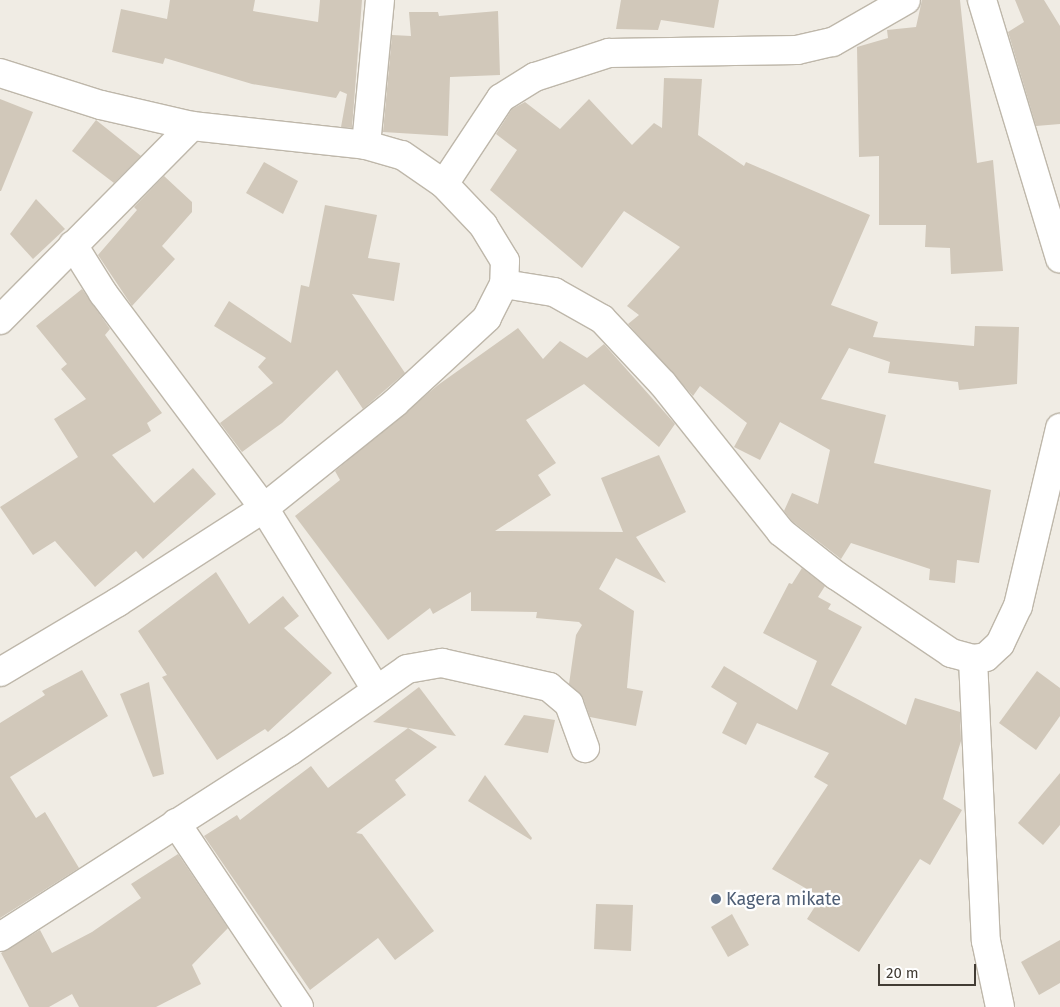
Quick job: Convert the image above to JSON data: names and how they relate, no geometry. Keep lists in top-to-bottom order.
{
  "places": ["Kagera mikate"],
  "scale_bar": "20 m"
}
